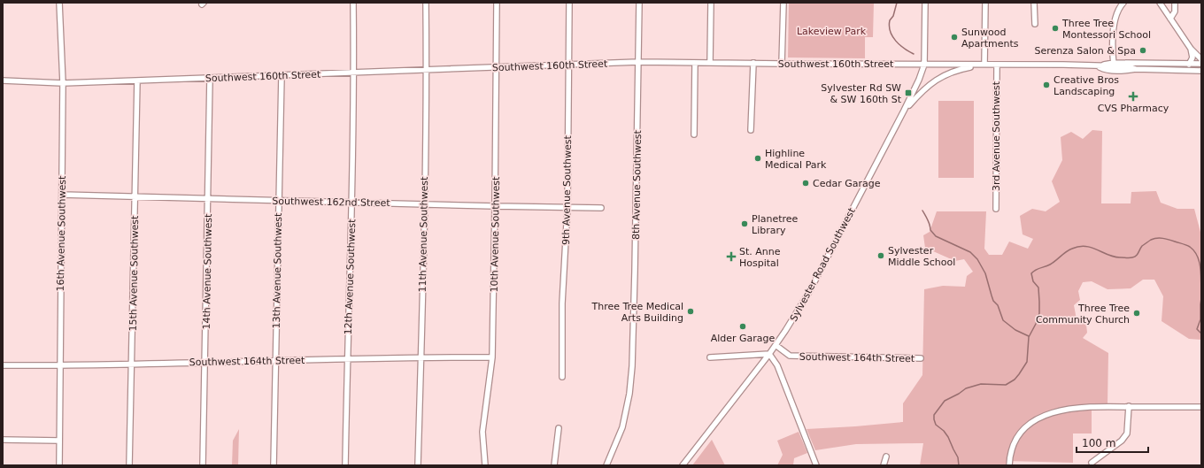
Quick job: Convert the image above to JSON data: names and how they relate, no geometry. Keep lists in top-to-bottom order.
{
  "streets": {
    "street": [
      "Southwest 160th Street",
      "3rd Avenue Southwest",
      "8th Avenue Southwest",
      "9th Avenue Southwest",
      "Southwest 162nd Street",
      "16th Avenue Southwest",
      "11th Avenue Southwest",
      "10th Avenue Southwest",
      "Sylvester Road Southwest",
      "13th Avenue Southwest",
      "14th Avenue Southwest",
      "15th Avenue Southwest",
      "12th Avenue Southwest",
      "Southwest 164th Street"
    ]
  },
  "crossings": [
    ["Southwest 160th Street", "3rd Avenue Southwest"],
    ["Southwest 160th Street", "8th Avenue Southwest"],
    ["Southwest 160th Street", "9th Avenue Southwest"],
    ["Southwest 160th Street", "16th Avenue Southwest"],
    ["Southwest 160th Street", "11th Avenue Southwest"],
    ["Southwest 160th Street", "10th Avenue Southwest"],
    ["Southwest 160th Street", "Sylvester Road Southwest"],
    ["Southwest 160th Street", "13th Avenue Southwest"],
    ["Southwest 160th Street", "14th Avenue Southwest"],
    ["Southwest 160th Street", "15th Avenue Southwest"],
    ["Southwest 160th Street", "12th Avenue Southwest"],
    ["9th Avenue Southwest", "Southwest 162nd Street"],
    ["Southwest 162nd Street", "16th Avenue Southwest"],
    ["Southwest 162nd Street", "11th Avenue Southwest"],
    ["Southwest 162nd Street", "10th Avenue Southwest"],
    ["Southwest 162nd Street", "13th Avenue Southwest"],
    ["Southwest 162nd Street", "14th Avenue Southwest"],
    ["Southwest 162nd Street", "15th Avenue Southwest"],
    ["Southwest 162nd Street", "12th Avenue Southwest"],
    ["16th Avenue Southwest", "Southwest 164th Street"],
    ["11th Avenue Southwest", "Southwest 164th Street"],
    ["10th Avenue Southwest", "Southwest 164th Street"],
    ["Sylvester Road Southwest", "Southwest 164th Street"],
    ["13th Avenue Southwest", "Southwest 164th Street"],
    ["14th Avenue Southwest", "Southwest 164th Street"],
    ["15th Avenue Southwest", "Southwest 164th Street"],
    ["12th Avenue Southwest", "Southwest 164th Street"]
  ],
  "parks": ["Lakeview Park"],
  "places": {
    "other": [
      "Three Tree Montessori School",
      "Sunwood Apartments",
      "Serenza Salon & Spa",
      "Creative Bros Landscaping",
      "Highline Medical Park",
      "Cedar Garage",
      "Planetree Library",
      "Sylvester Middle School",
      "Three Tree Medical Arts Building",
      "Three Tree Community Church",
      "Alder Garage"
    ],
    "transit": ["Sylvester Rd SW & SW 160th St"],
    "health": ["CVS Pharmacy", "St. Anne Hospital"]
  },
  "scale_bar": "100 m"
}
